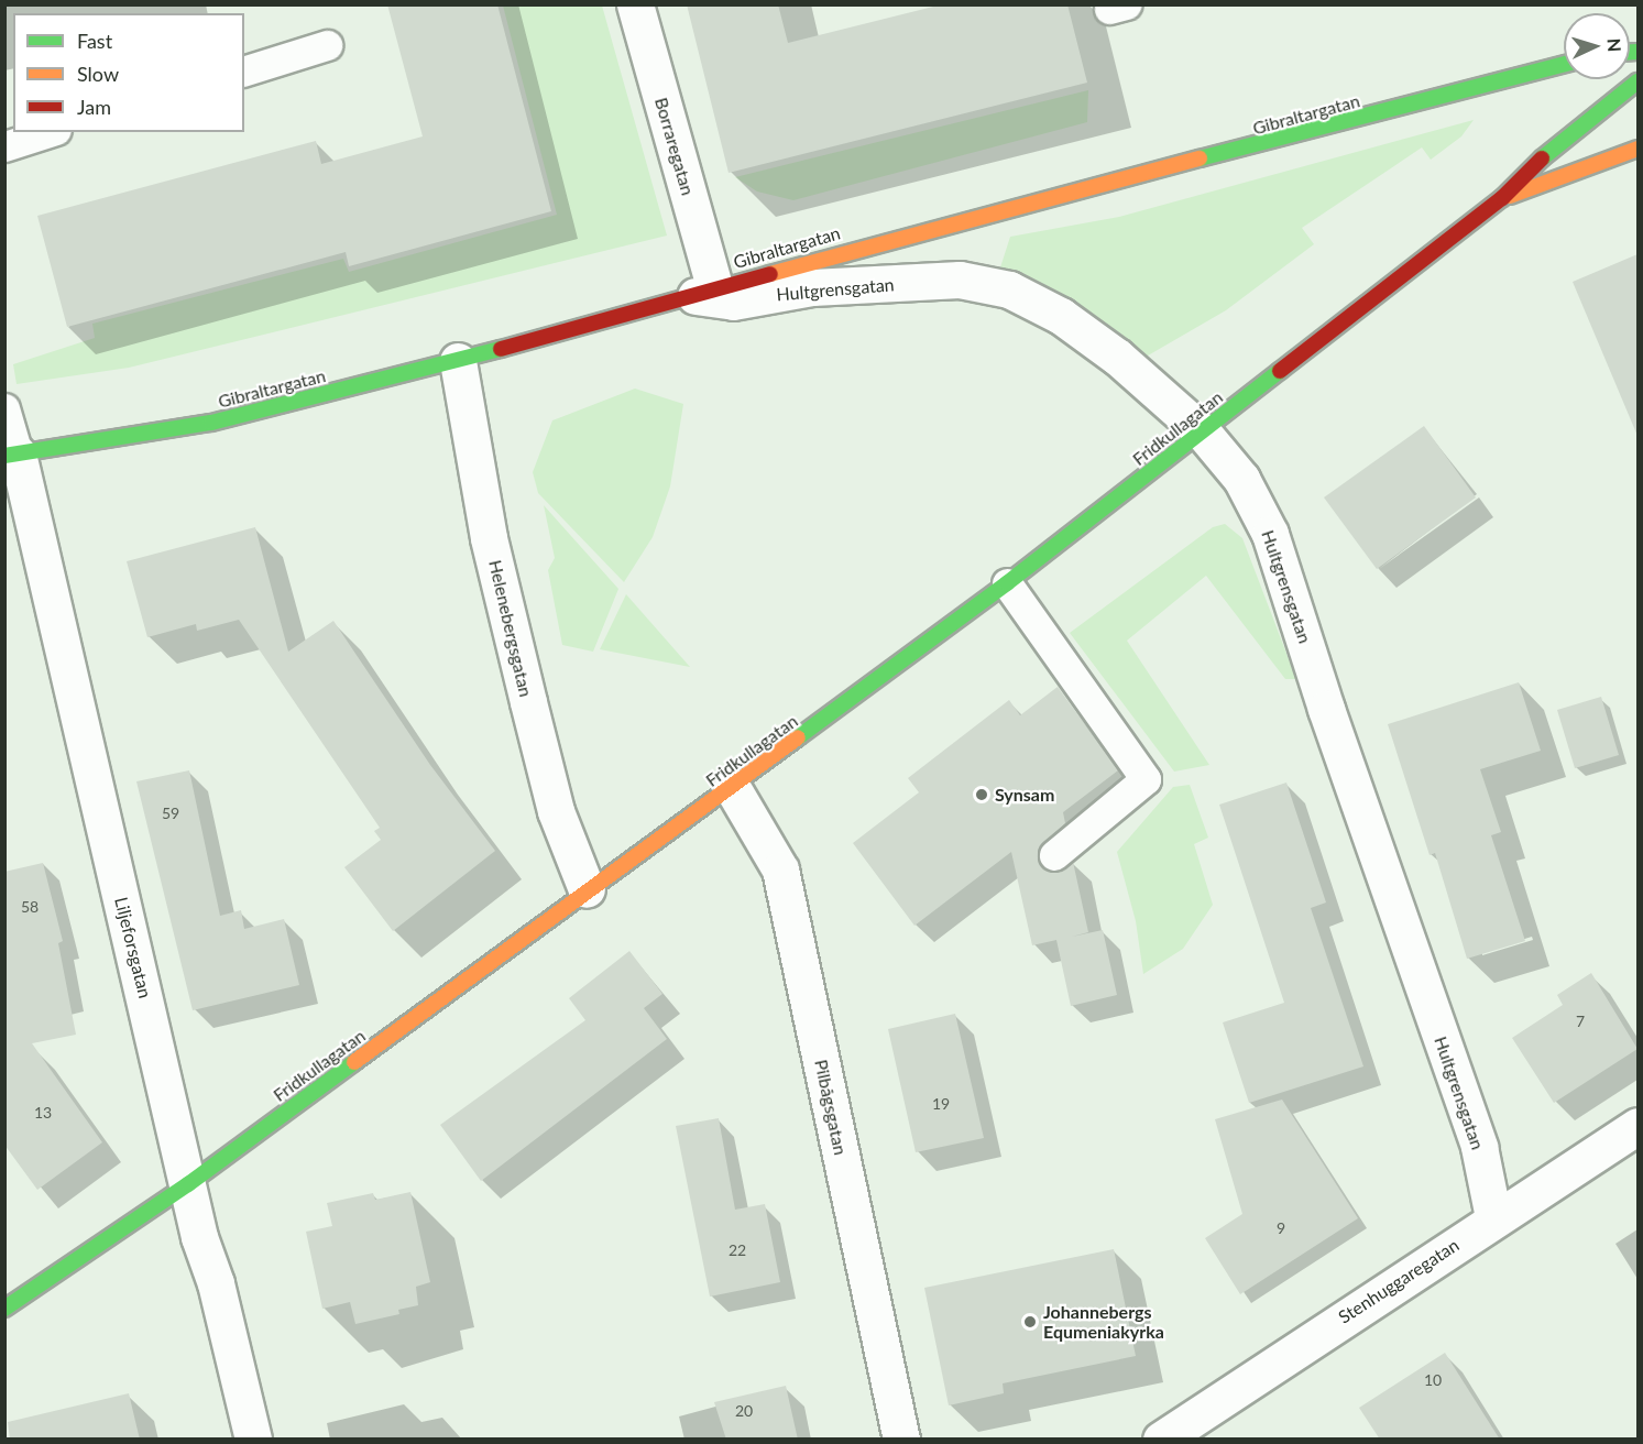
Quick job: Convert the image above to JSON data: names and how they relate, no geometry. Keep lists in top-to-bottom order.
{
  "streets": {
    "street": [
      "Gibraltargatan",
      "Borraregatan",
      "Hultgrensgatan",
      "Fridkullagatan",
      "Helenebergsgatan",
      "Liljeforsgatan",
      "Pilbågsgatan",
      "Stenhuggaregatan"
    ]
  },
  "crossings": [
    ["Gibraltargatan", "Borraregatan"],
    ["Gibraltargatan", "Hultgrensgatan"],
    ["Gibraltargatan", "Helenebergsgatan"],
    ["Gibraltargatan", "Liljeforsgatan"],
    ["Borraregatan", "Hultgrensgatan"],
    ["Hultgrensgatan", "Fridkullagatan"],
    ["Hultgrensgatan", "Stenhuggaregatan"],
    ["Fridkullagatan", "Helenebergsgatan"],
    ["Fridkullagatan", "Liljeforsgatan"],
    ["Fridkullagatan", "Pilbågsgatan"]
  ],
  "places": ["Synsam", "Johannebergs Equmeniakyrka"],
  "house_numbers": [
    "59",
    "58",
    "7",
    "19",
    "13",
    "9",
    "22",
    "10",
    "20"
  ],
  "legend": ["Fast", "Slow", "Jam"],
  "north": "right"
}
